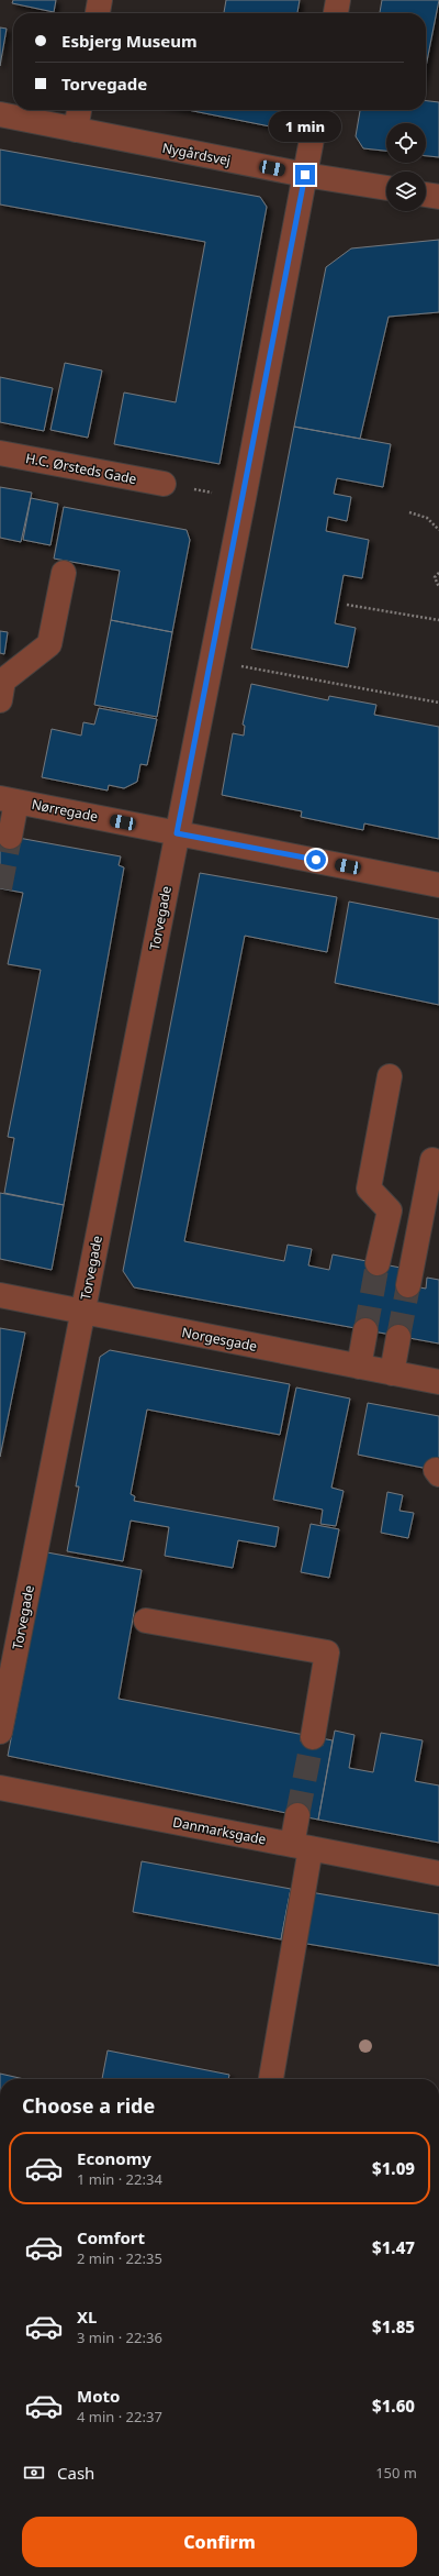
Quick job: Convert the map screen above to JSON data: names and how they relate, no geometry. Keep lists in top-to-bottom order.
{
  "streets": {
    "street": [
      "Nygårdsvej",
      "H.C. Ørsteds Gade",
      "Nørregade",
      "Torvegade",
      "Norgesgade",
      "Danmarksgade"
    ]
  },
  "crossings": [
    ["Nygårdsvej", "Torvegade"],
    ["Nørregade", "Torvegade"],
    ["Torvegade", "Norgesgade"]
  ],
  "page": {
    "banner": ["Esbjerg Museum", "Torvegade"],
    "bubble": "1 min",
    "heading": "Choose a ride",
    "list": [
      {
        "name": "Economy",
        "note": "1 min · 22:34",
        "value": "$1.09"
      },
      {
        "name": "Comfort",
        "note": "2 min · 22:35",
        "value": "$1.47"
      },
      {
        "name": "XL",
        "note": "3 min · 22:36",
        "value": "$1.85"
      },
      {
        "name": "Moto",
        "note": "4 min · 22:37",
        "value": "$1.60"
      }
    ],
    "pay": ["Cash", "150 m"],
    "buttons": "Confirm"
  }
}
